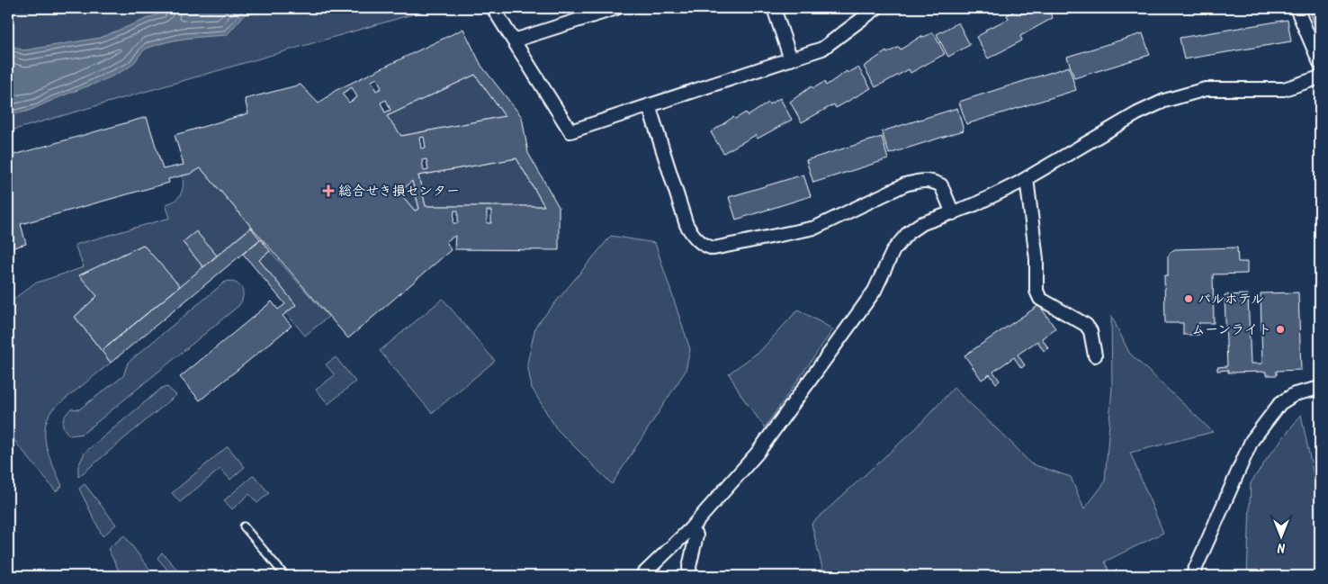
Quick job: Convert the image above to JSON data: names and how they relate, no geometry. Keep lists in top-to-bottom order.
{
  "places": {
    "health": ["総合せき損センター"],
    "other": ["パルホテル", "ムーンライト"]
  },
  "north": "bottom"
}
